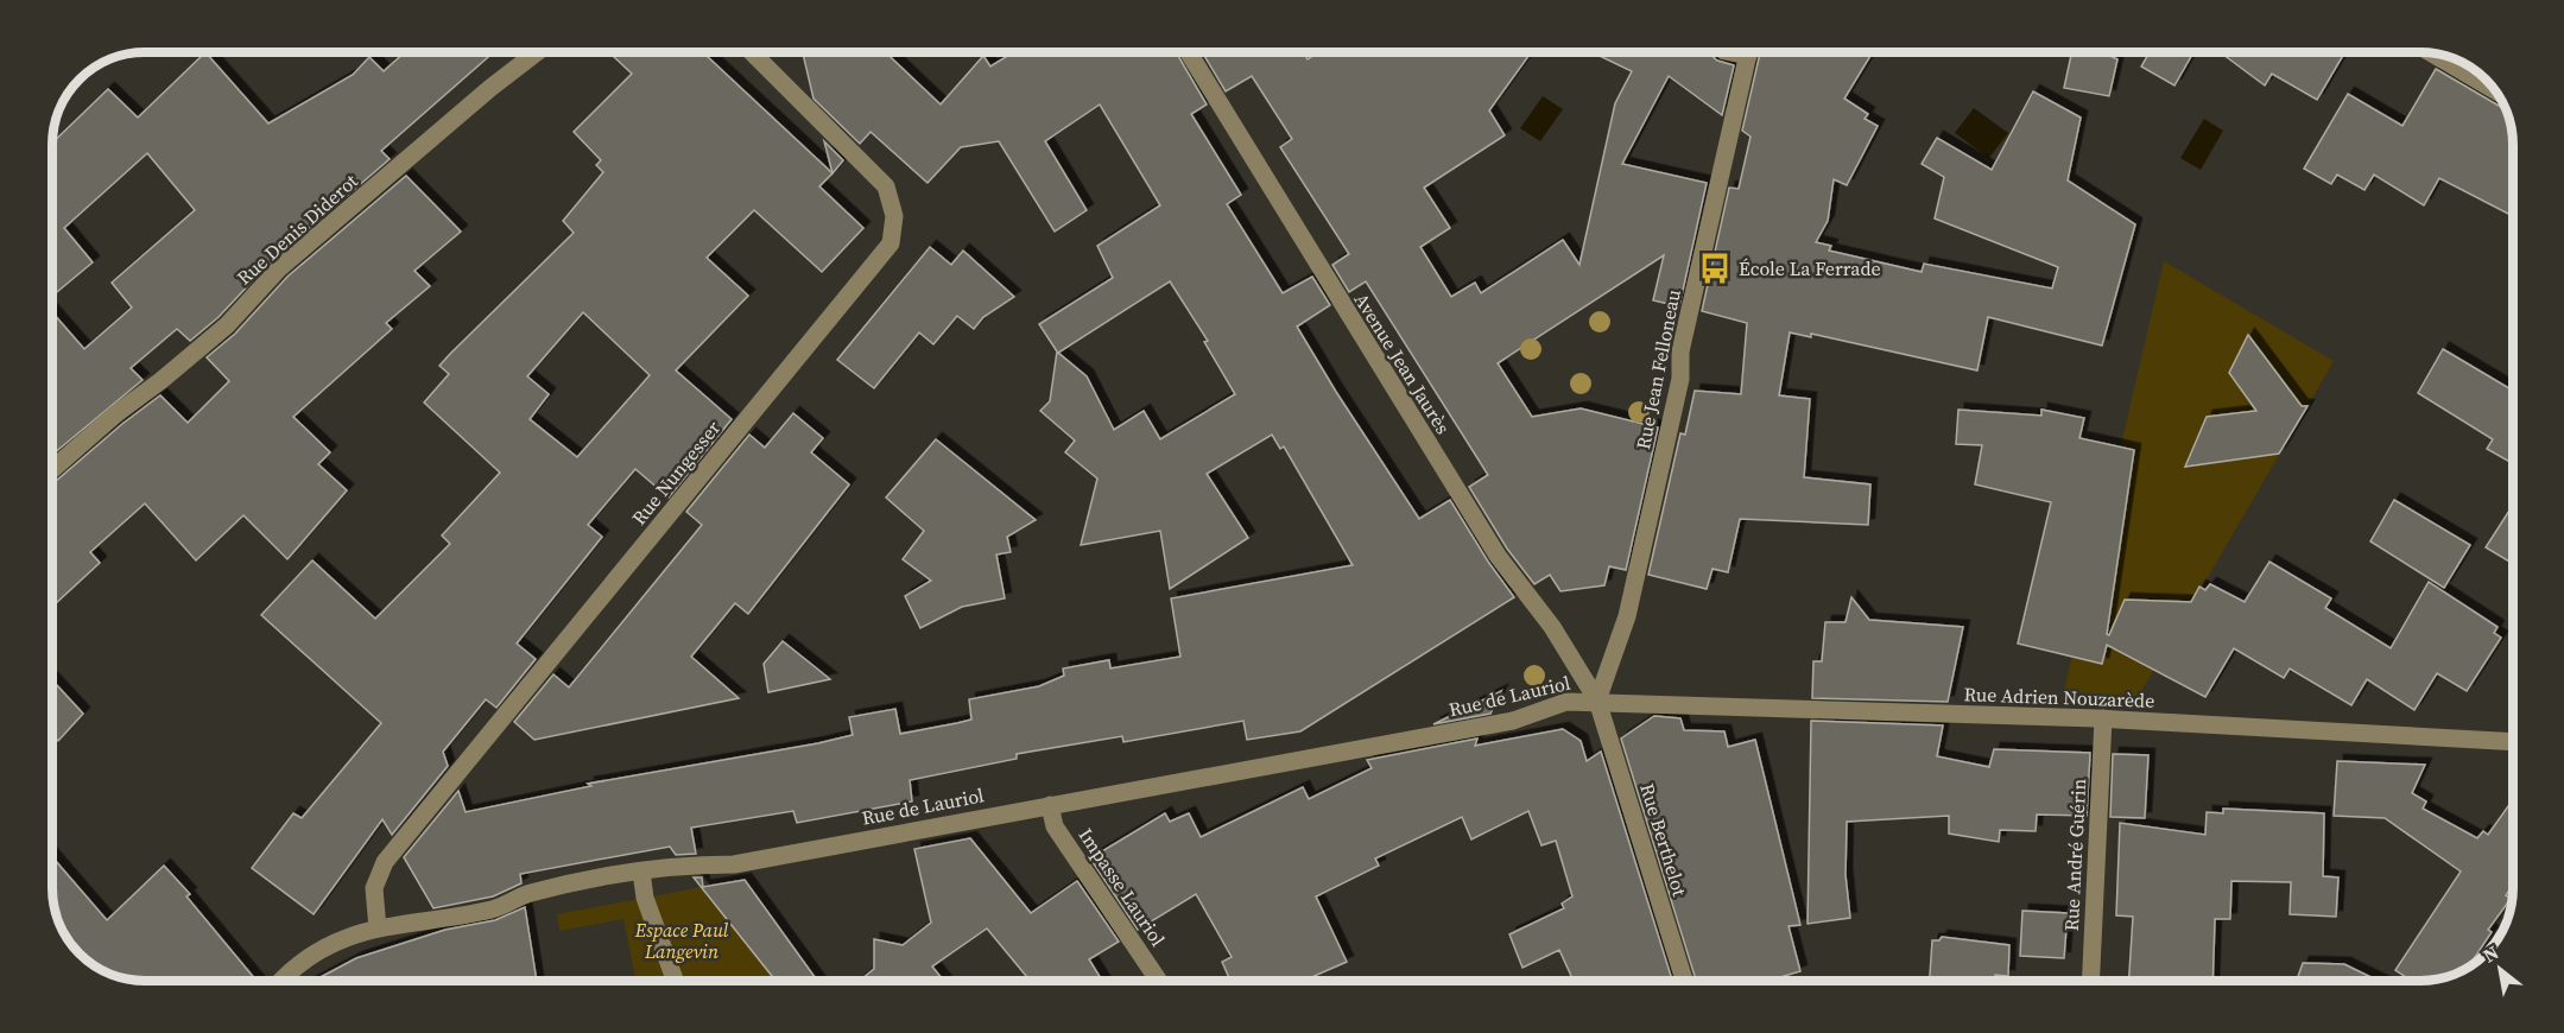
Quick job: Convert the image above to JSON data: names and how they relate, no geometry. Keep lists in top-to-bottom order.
{
  "streets": {
    "street": [
      "Rue Denis Diderot",
      "Avenue Jean Jaurès",
      "Rue Jean Felloneau",
      "Rue Nungesser",
      "Rue de Lauriol",
      "Rue Adrien Nouzarède",
      "Rue Berthelot",
      "Rue André Guérin",
      "Impasse Lauriol"
    ]
  },
  "crossings": [
    ["Avenue Jean Jaurès", "Rue Jean Felloneau"],
    ["Avenue Jean Jaurès", "Rue de Lauriol"],
    ["Avenue Jean Jaurès", "Rue Adrien Nouzarède"],
    ["Avenue Jean Jaurès", "Rue Berthelot"],
    ["Rue Jean Felloneau", "Rue de Lauriol"],
    ["Rue Jean Felloneau", "Rue Adrien Nouzarède"],
    ["Rue Jean Felloneau", "Rue Berthelot"],
    ["Rue Nungesser", "Rue de Lauriol"],
    ["Rue de Lauriol", "Rue Adrien Nouzarède"],
    ["Rue de Lauriol", "Rue Berthelot"],
    ["Rue de Lauriol", "Impasse Lauriol"],
    ["Rue Adrien Nouzarède", "Rue Berthelot"],
    ["Rue Adrien Nouzarède", "Rue André Guérin"]
  ],
  "parks": ["Espace Paul Langevin"],
  "places": {
    "bus stop": ["École La Ferrade"]
  },
  "north": "top left"
}
